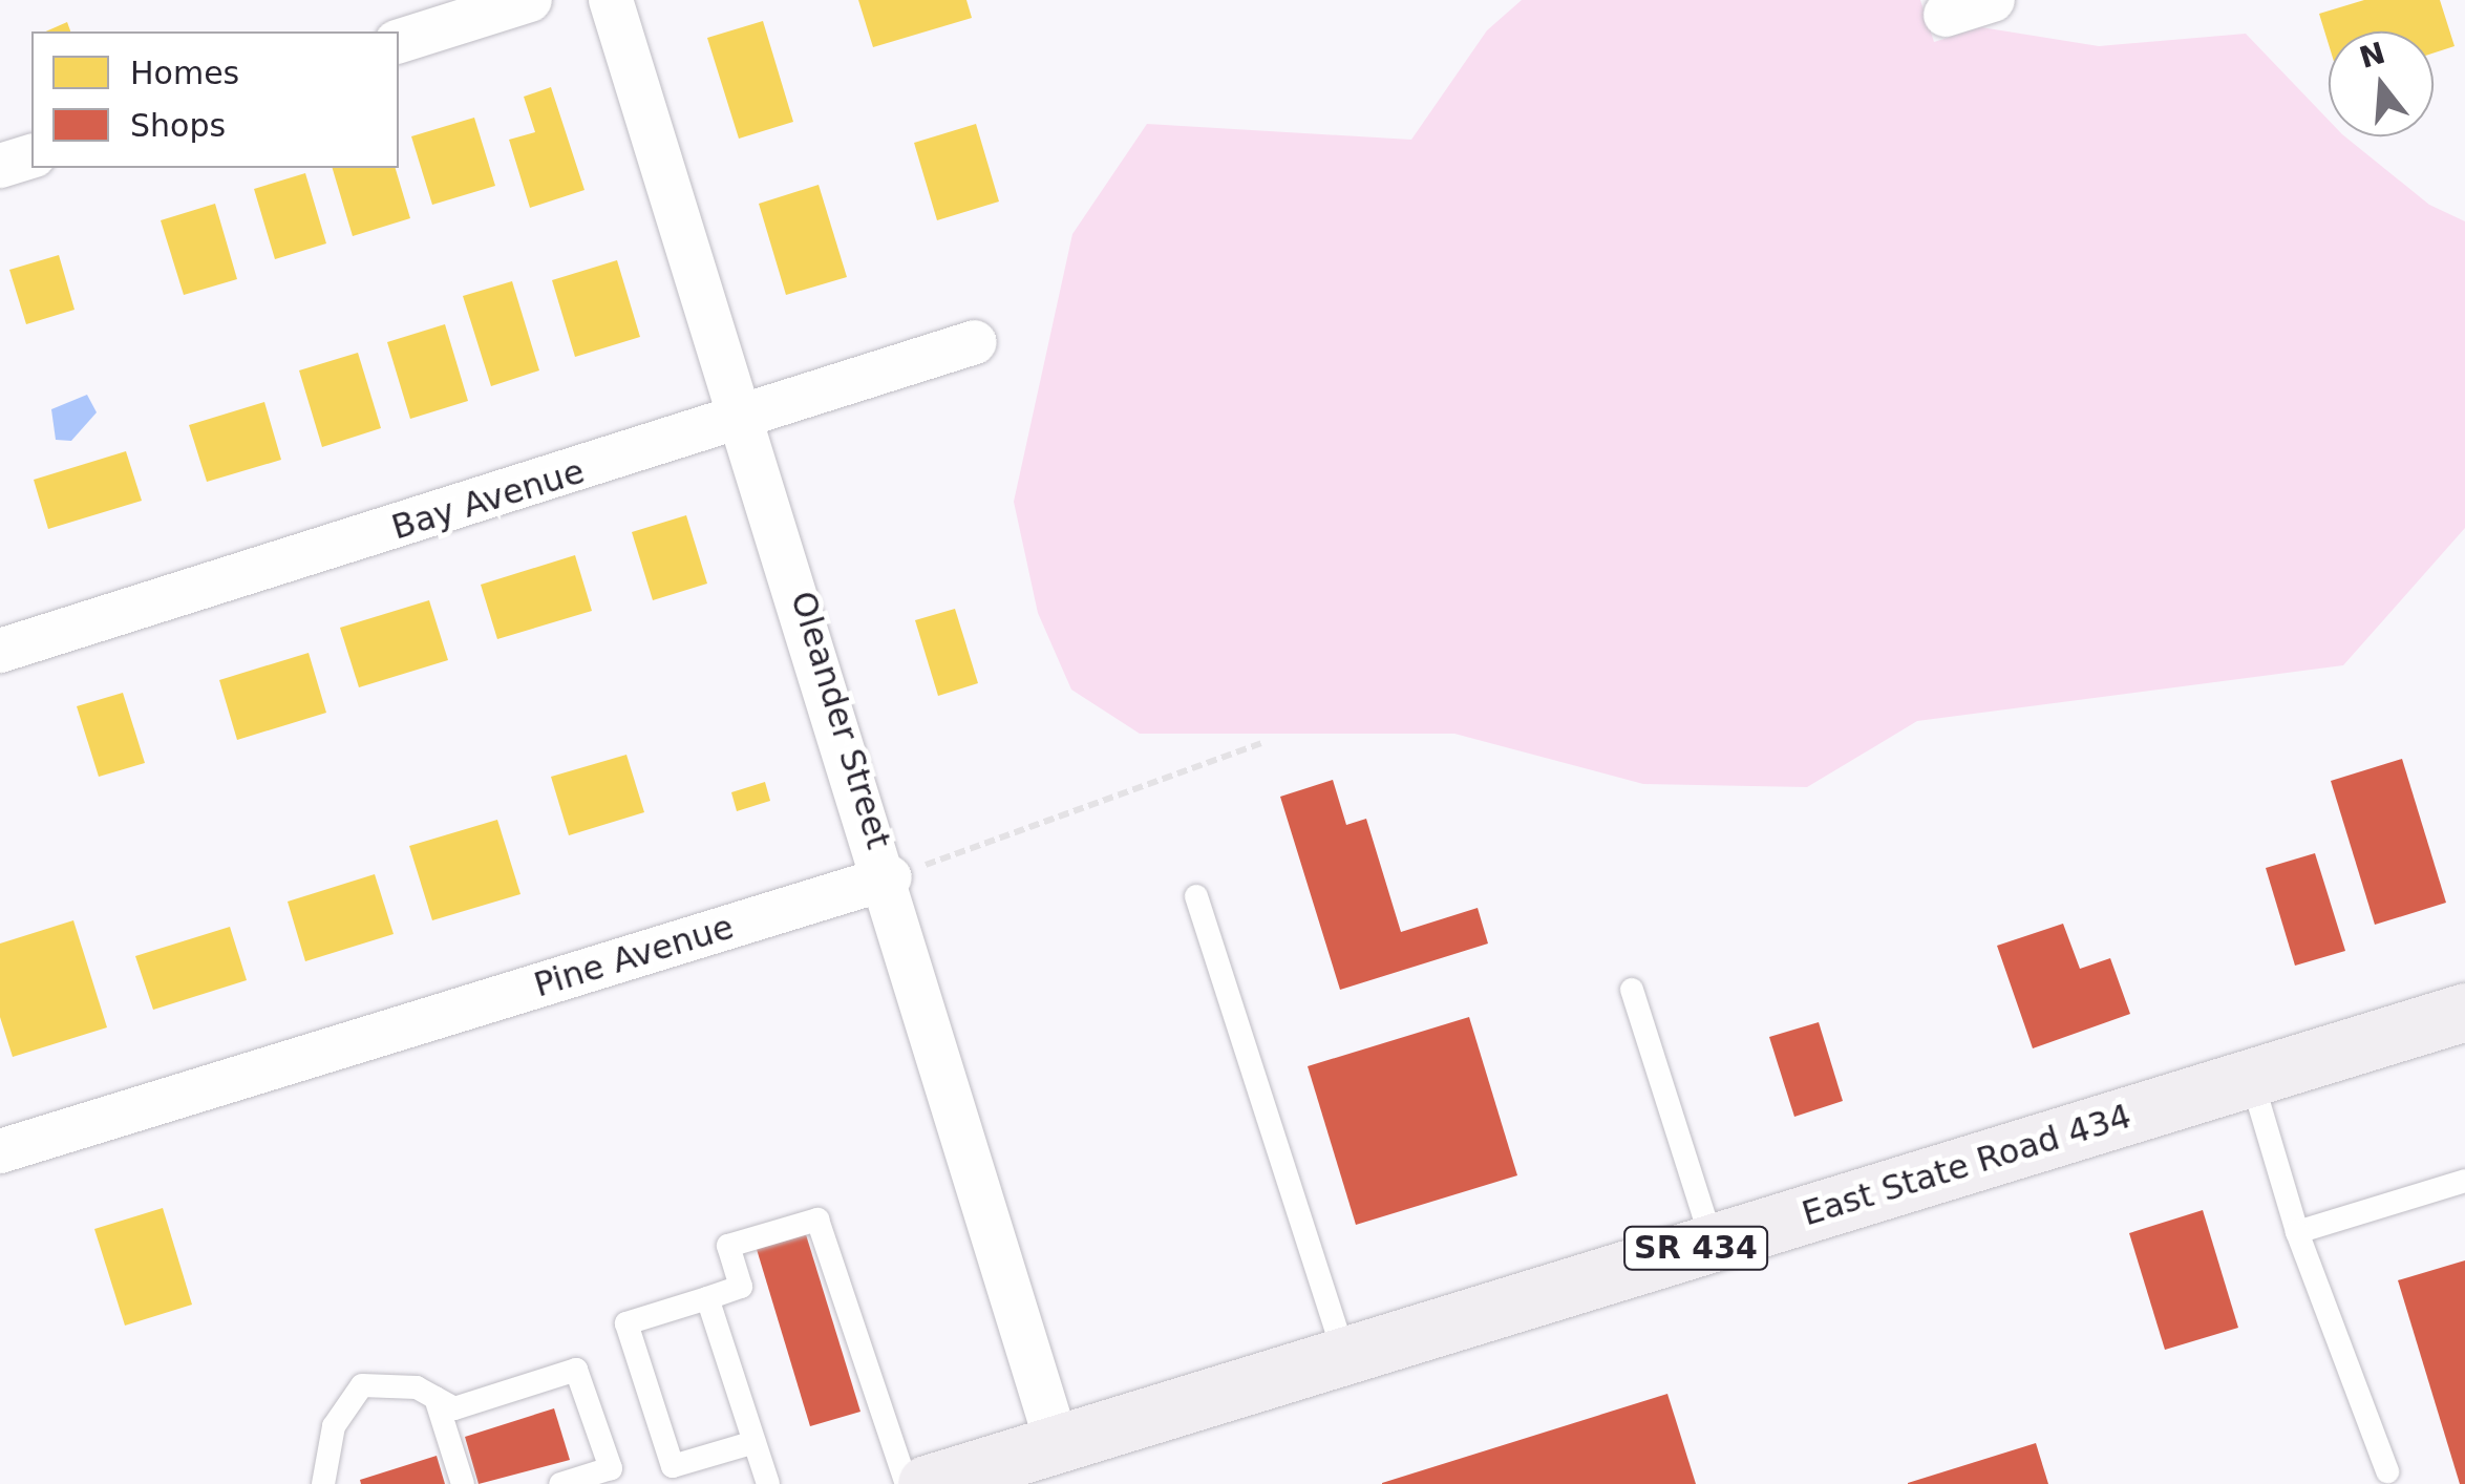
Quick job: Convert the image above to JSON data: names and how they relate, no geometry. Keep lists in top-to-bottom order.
{
  "streets": {
    "main road": ["East State Road 434", "SR 434"],
    "street": ["Bay Avenue", "Oleander Street", "Pine Avenue"]
  },
  "crossings": [
    ["Bay Avenue", "Oleander Street"],
    ["Oleander Street", "Pine Avenue"],
    ["Oleander Street", "East State Road 434"]
  ],
  "legend": ["Homes", "Shops"],
  "north": "top"
}
